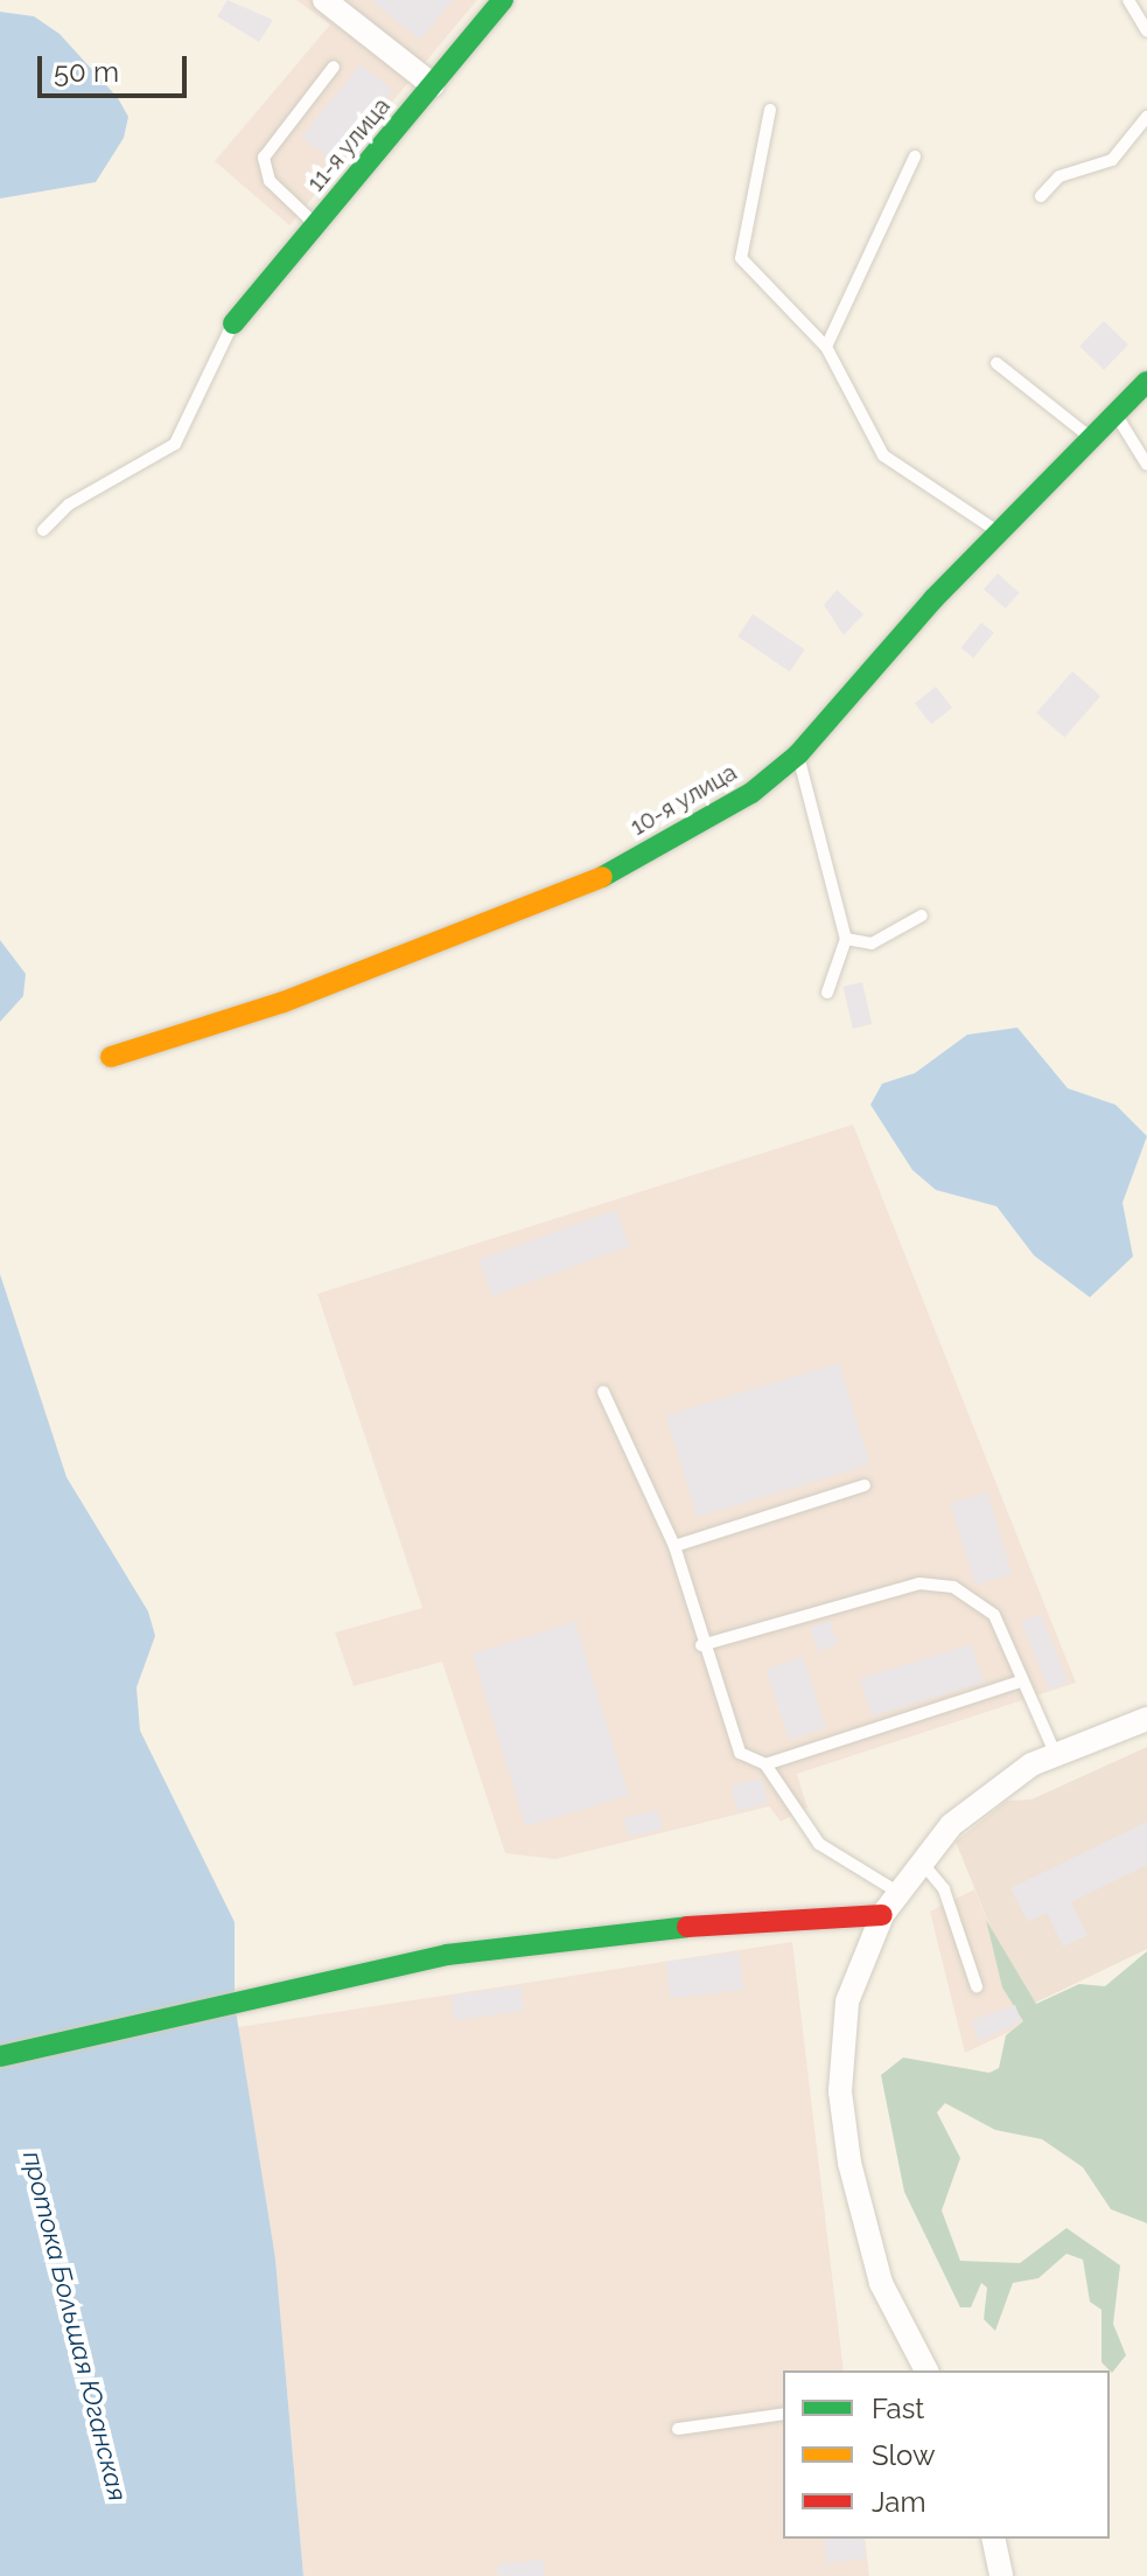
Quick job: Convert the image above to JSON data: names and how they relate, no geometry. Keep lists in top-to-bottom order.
{
  "streets": {
    "street": ["11-я улица", "10-я улица"]
  },
  "water": ["протока Большая Юганская"],
  "legend": ["Fast", "Slow", "Jam"],
  "scale_bar": "50 m"
}
